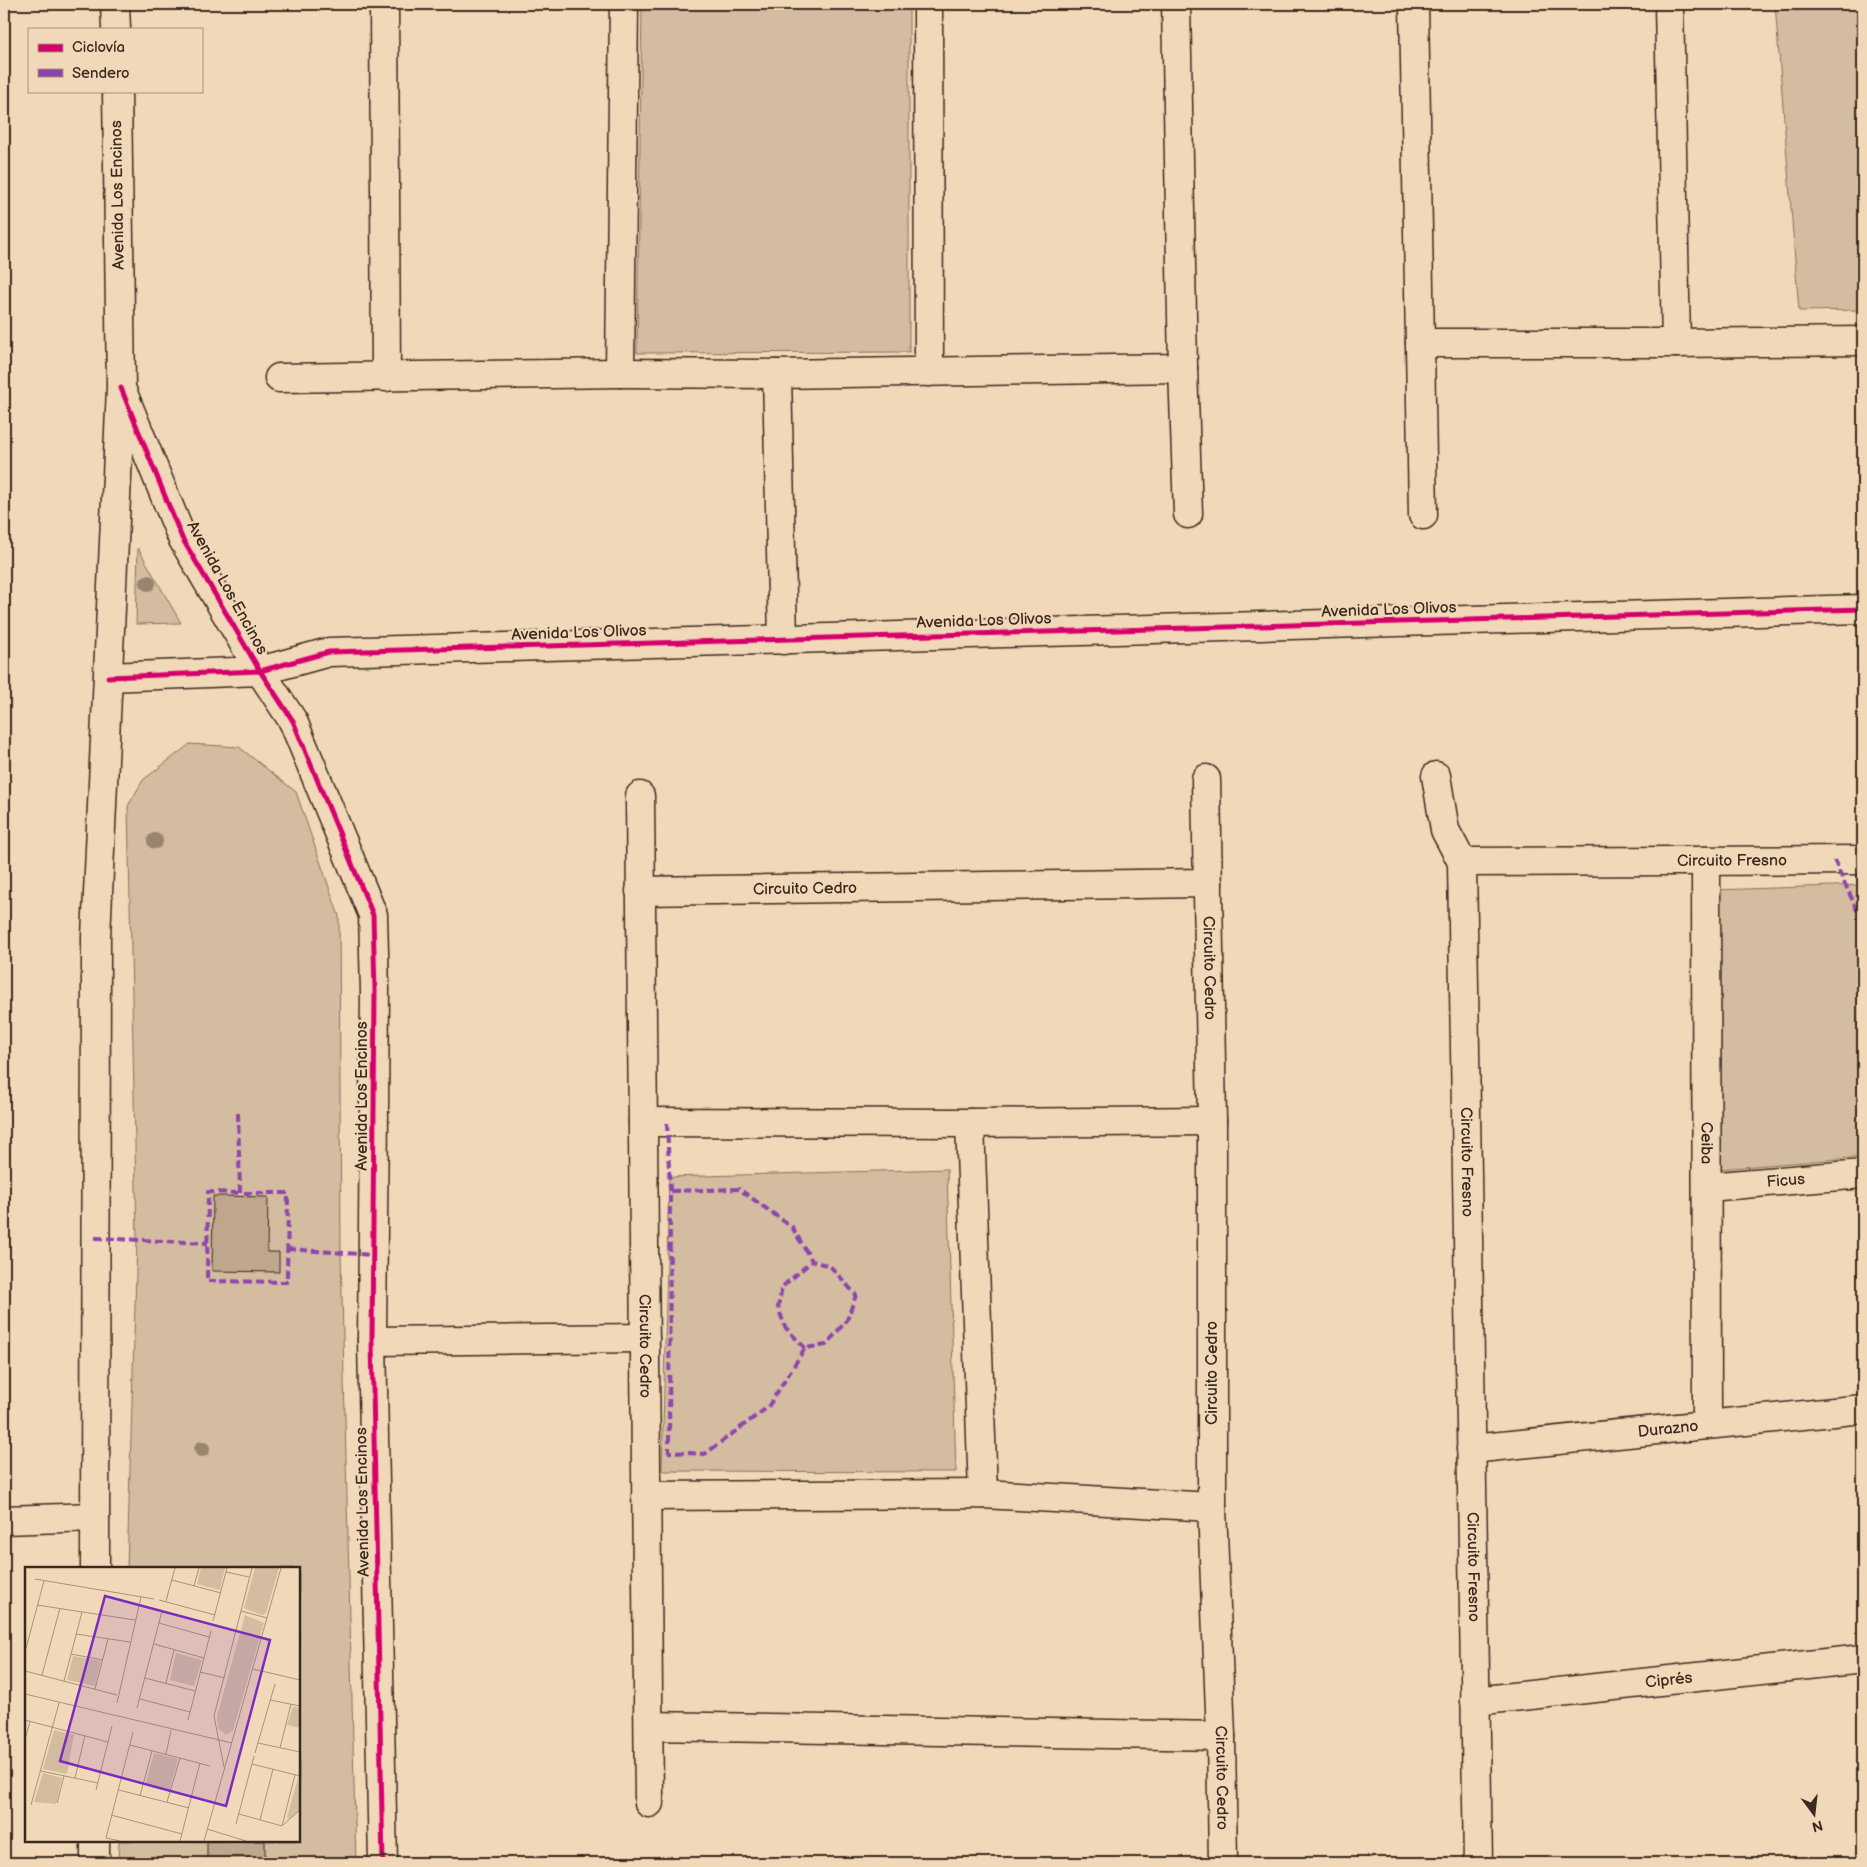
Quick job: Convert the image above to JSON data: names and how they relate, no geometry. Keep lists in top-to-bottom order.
{
  "streets": {
    "street": [
      "Avenida Los Encinos",
      "Avenida Los Olivos",
      "Circuito Fresno",
      "Circuito Cedro",
      "Ceiba",
      "Ficus",
      "Durazno",
      "Ciprés"
    ]
  },
  "crossings": [
    ["Avenida Los Encinos", "Avenida Los Olivos"],
    ["Circuito Fresno", "Ceiba"],
    ["Circuito Fresno", "Durazno"],
    ["Circuito Fresno", "Ciprés"],
    ["Ceiba", "Ficus"],
    ["Ceiba", "Durazno"]
  ],
  "legend": ["Ciclovía", "Sendero"],
  "north": "bottom"
}
